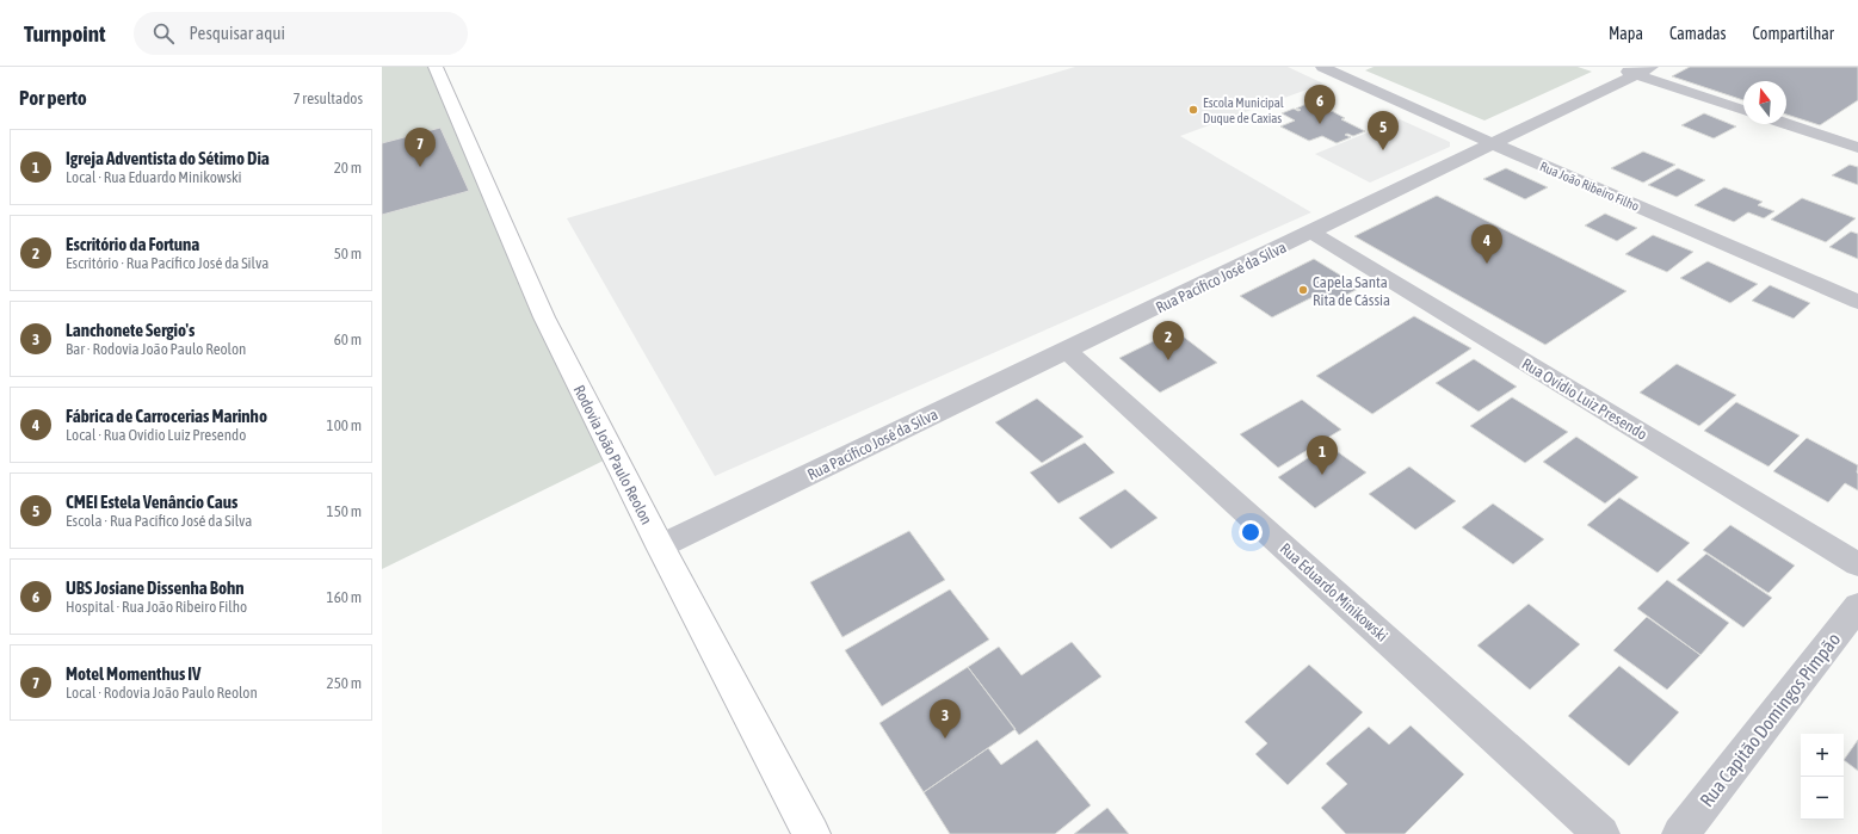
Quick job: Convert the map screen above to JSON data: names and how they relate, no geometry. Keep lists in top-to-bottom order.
{
  "streets": {
    "highway": ["Rodovia João Paulo Reolon"],
    "street": [
      "Rua João Ribeiro Filho",
      "Rua Pacífico José da Silva",
      "Rua Ovídio Luiz Presendo",
      "Rua Eduardo Minikowski",
      "Rua Capitão Domingos Pimpão"
    ]
  },
  "crossings": [
    ["Rua João Ribeiro Filho", "Rua Pacífico José da Silva"],
    ["Rua Pacífico José da Silva", "Rua Ovídio Luiz Presendo"],
    ["Rua Pacífico José da Silva", "Rodovia João Paulo Reolon"],
    ["Rua Pacífico José da Silva", "Rua Eduardo Minikowski"]
  ],
  "places": ["Escola Municipal Duque de Caxias", "Capela Santa Rita de Cássia"],
  "north": "top",
  "page": {
    "header": "Turnpoint",
    "search": "Pesquisar aqui",
    "nav": ["Mapa", "Camadas", "Compartilhar"],
    "heading": ["Por perto", "7 resultados"],
    "pins": [
      "6",
      "5",
      "7",
      "4",
      "2",
      "1",
      "3"
    ],
    "list": [
      {
        "mark": "1",
        "name": "Igreja Adventista do Sétimo Dia",
        "note": "Local · Rua Eduardo Minikowski",
        "value": "20 m"
      },
      {
        "mark": "2",
        "name": "Escritório da Fortuna",
        "note": "Escritório · Rua Pacífico José da Silva",
        "value": "50 m"
      },
      {
        "mark": "3",
        "name": "Lanchonete Sergio's",
        "note": "Bar · Rodovia João Paulo Reolon",
        "value": "60 m"
      },
      {
        "mark": "4",
        "name": "Fábrica de Carrocerias Marinho",
        "note": "Local · Rua Ovídio Luiz Presendo",
        "value": "100 m"
      },
      {
        "mark": "5",
        "name": "CMEI Estela Venâncio Caus",
        "note": "Escola · Rua Pacífico José da Silva",
        "value": "150 m"
      },
      {
        "mark": "6",
        "name": "UBS Josiane Dissenha Bohn",
        "note": "Hospital · Rua João Ribeiro Filho",
        "value": "160 m"
      },
      {
        "mark": "7",
        "name": "Motel Momenthus IV",
        "note": "Local · Rodovia João Paulo Reolon",
        "value": "250 m"
      }
    ],
    "map_buttons": ["+", "−"]
  }
}
